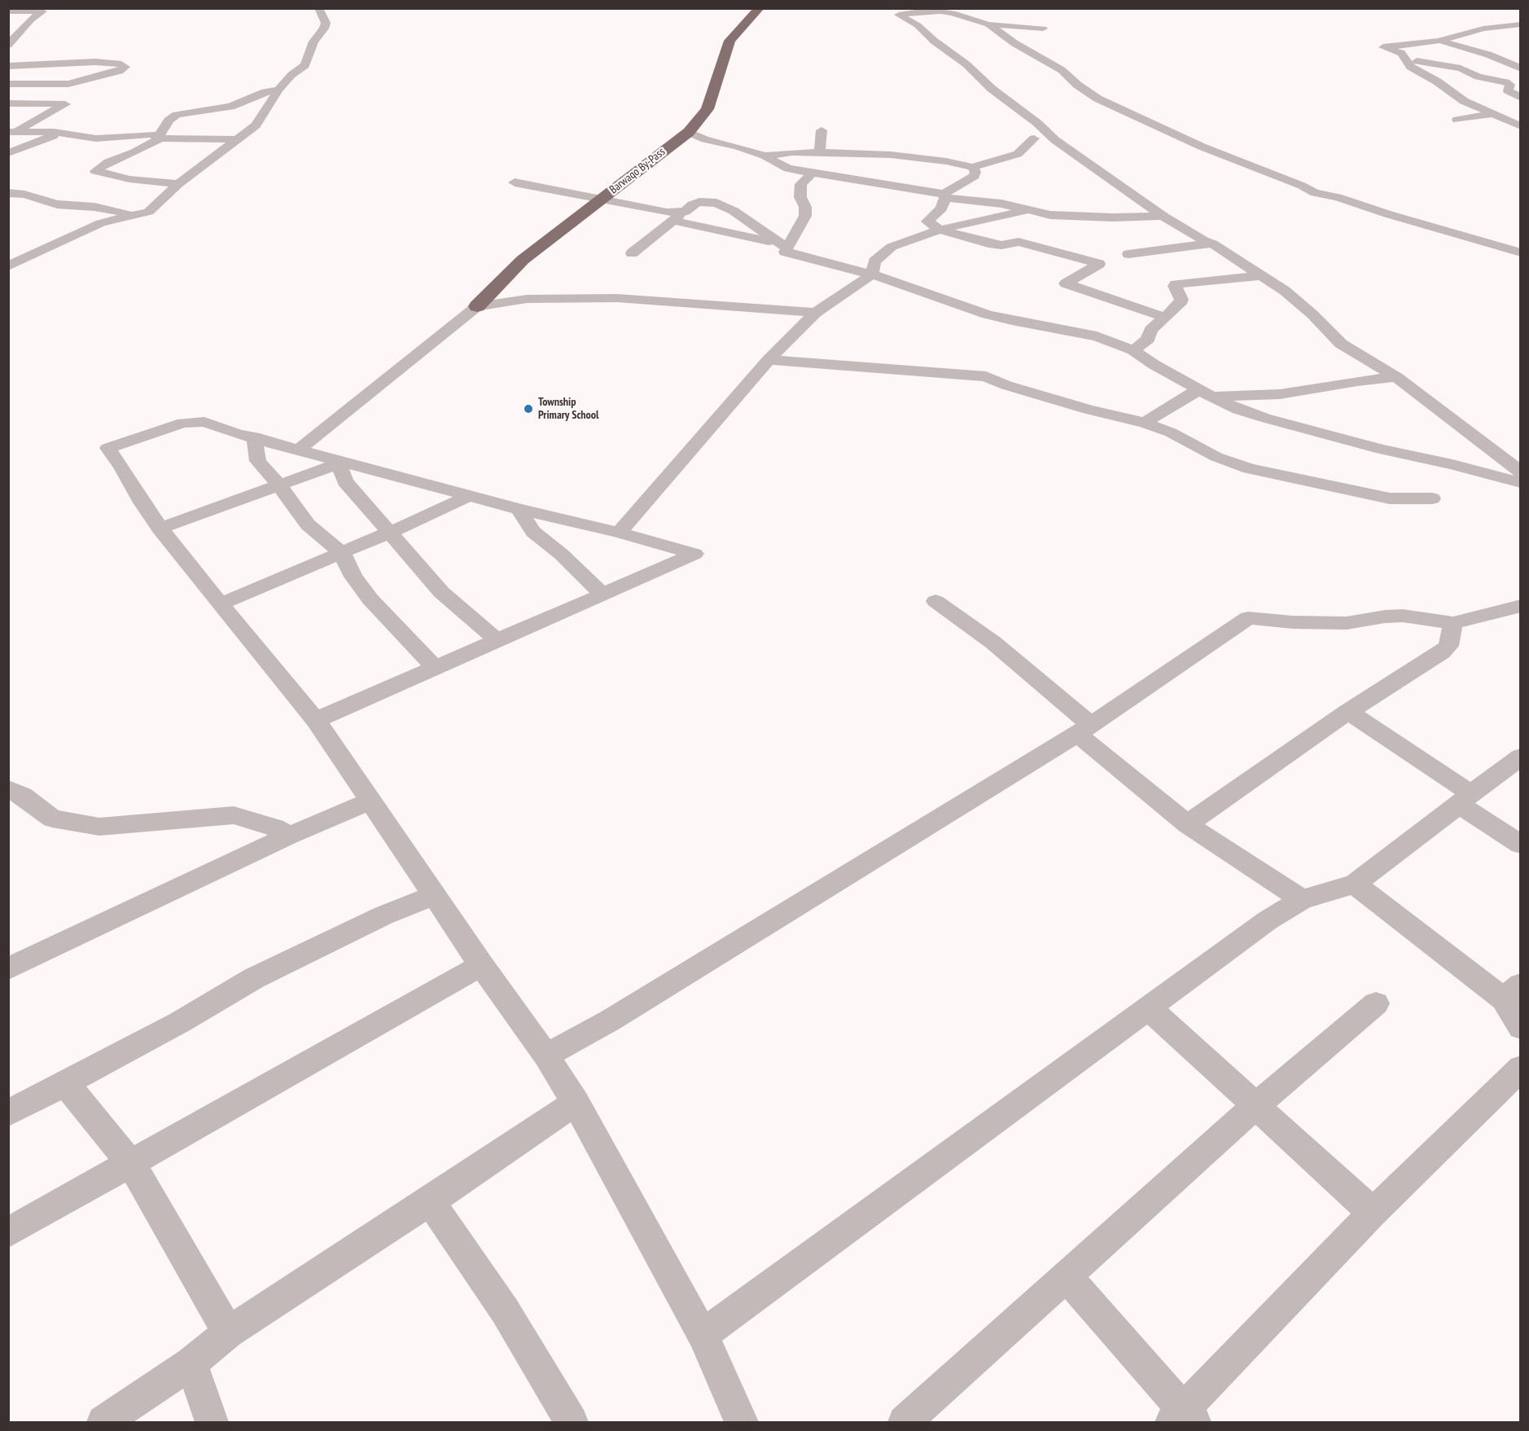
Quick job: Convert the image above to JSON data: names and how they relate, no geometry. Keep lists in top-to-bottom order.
{
  "streets": {
    "highway": ["Barwaqo By-Pass"]
  },
  "places": ["Township Primary School"]
}
